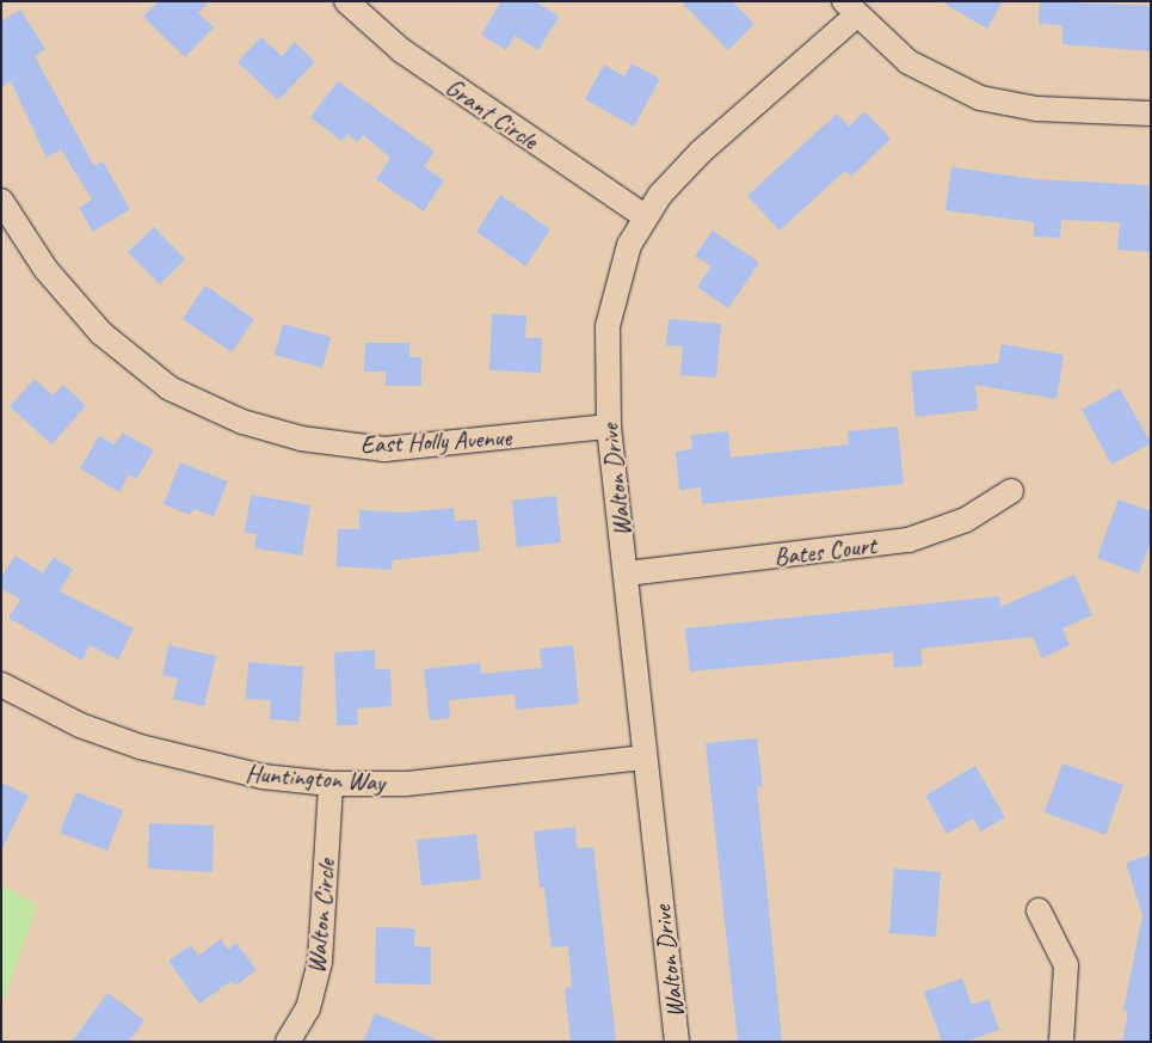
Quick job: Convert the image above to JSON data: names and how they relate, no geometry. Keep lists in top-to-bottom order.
{
  "streets": {
    "street": [
      "Grant Circle",
      "East Holly Avenue",
      "Walton Drive",
      "Bates Court",
      "Huntington Way",
      "Walton Circle"
    ]
  },
  "crossings": [
    ["Grant Circle", "Walton Drive"],
    ["East Holly Avenue", "Walton Drive"],
    ["Walton Drive", "Bates Court"],
    ["Walton Drive", "Huntington Way"],
    ["Huntington Way", "Walton Circle"]
  ]
}
